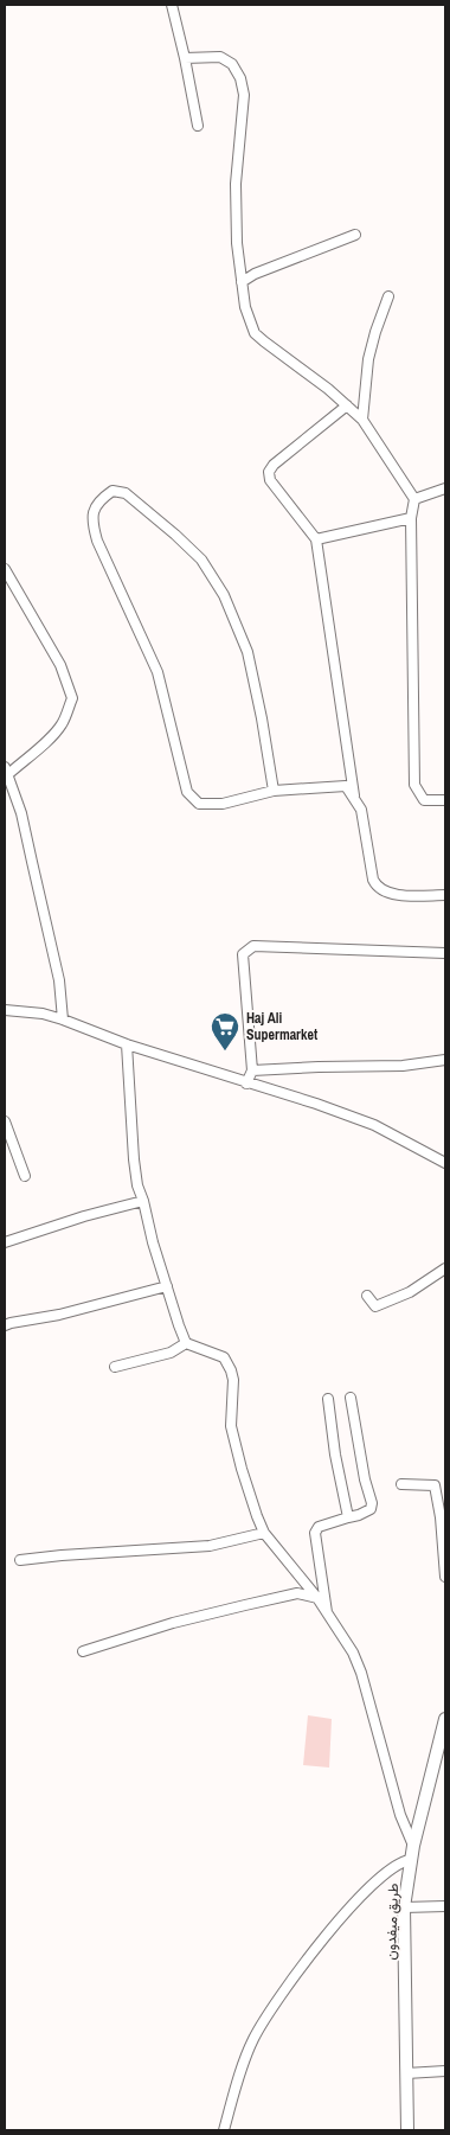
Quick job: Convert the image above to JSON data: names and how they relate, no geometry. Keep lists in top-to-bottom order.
{
  "streets": {
    "main road": ["طريق ميفدون"]
  },
  "places": {
    "supermarket": ["Haj Ali Supermarket"]
  }
}
